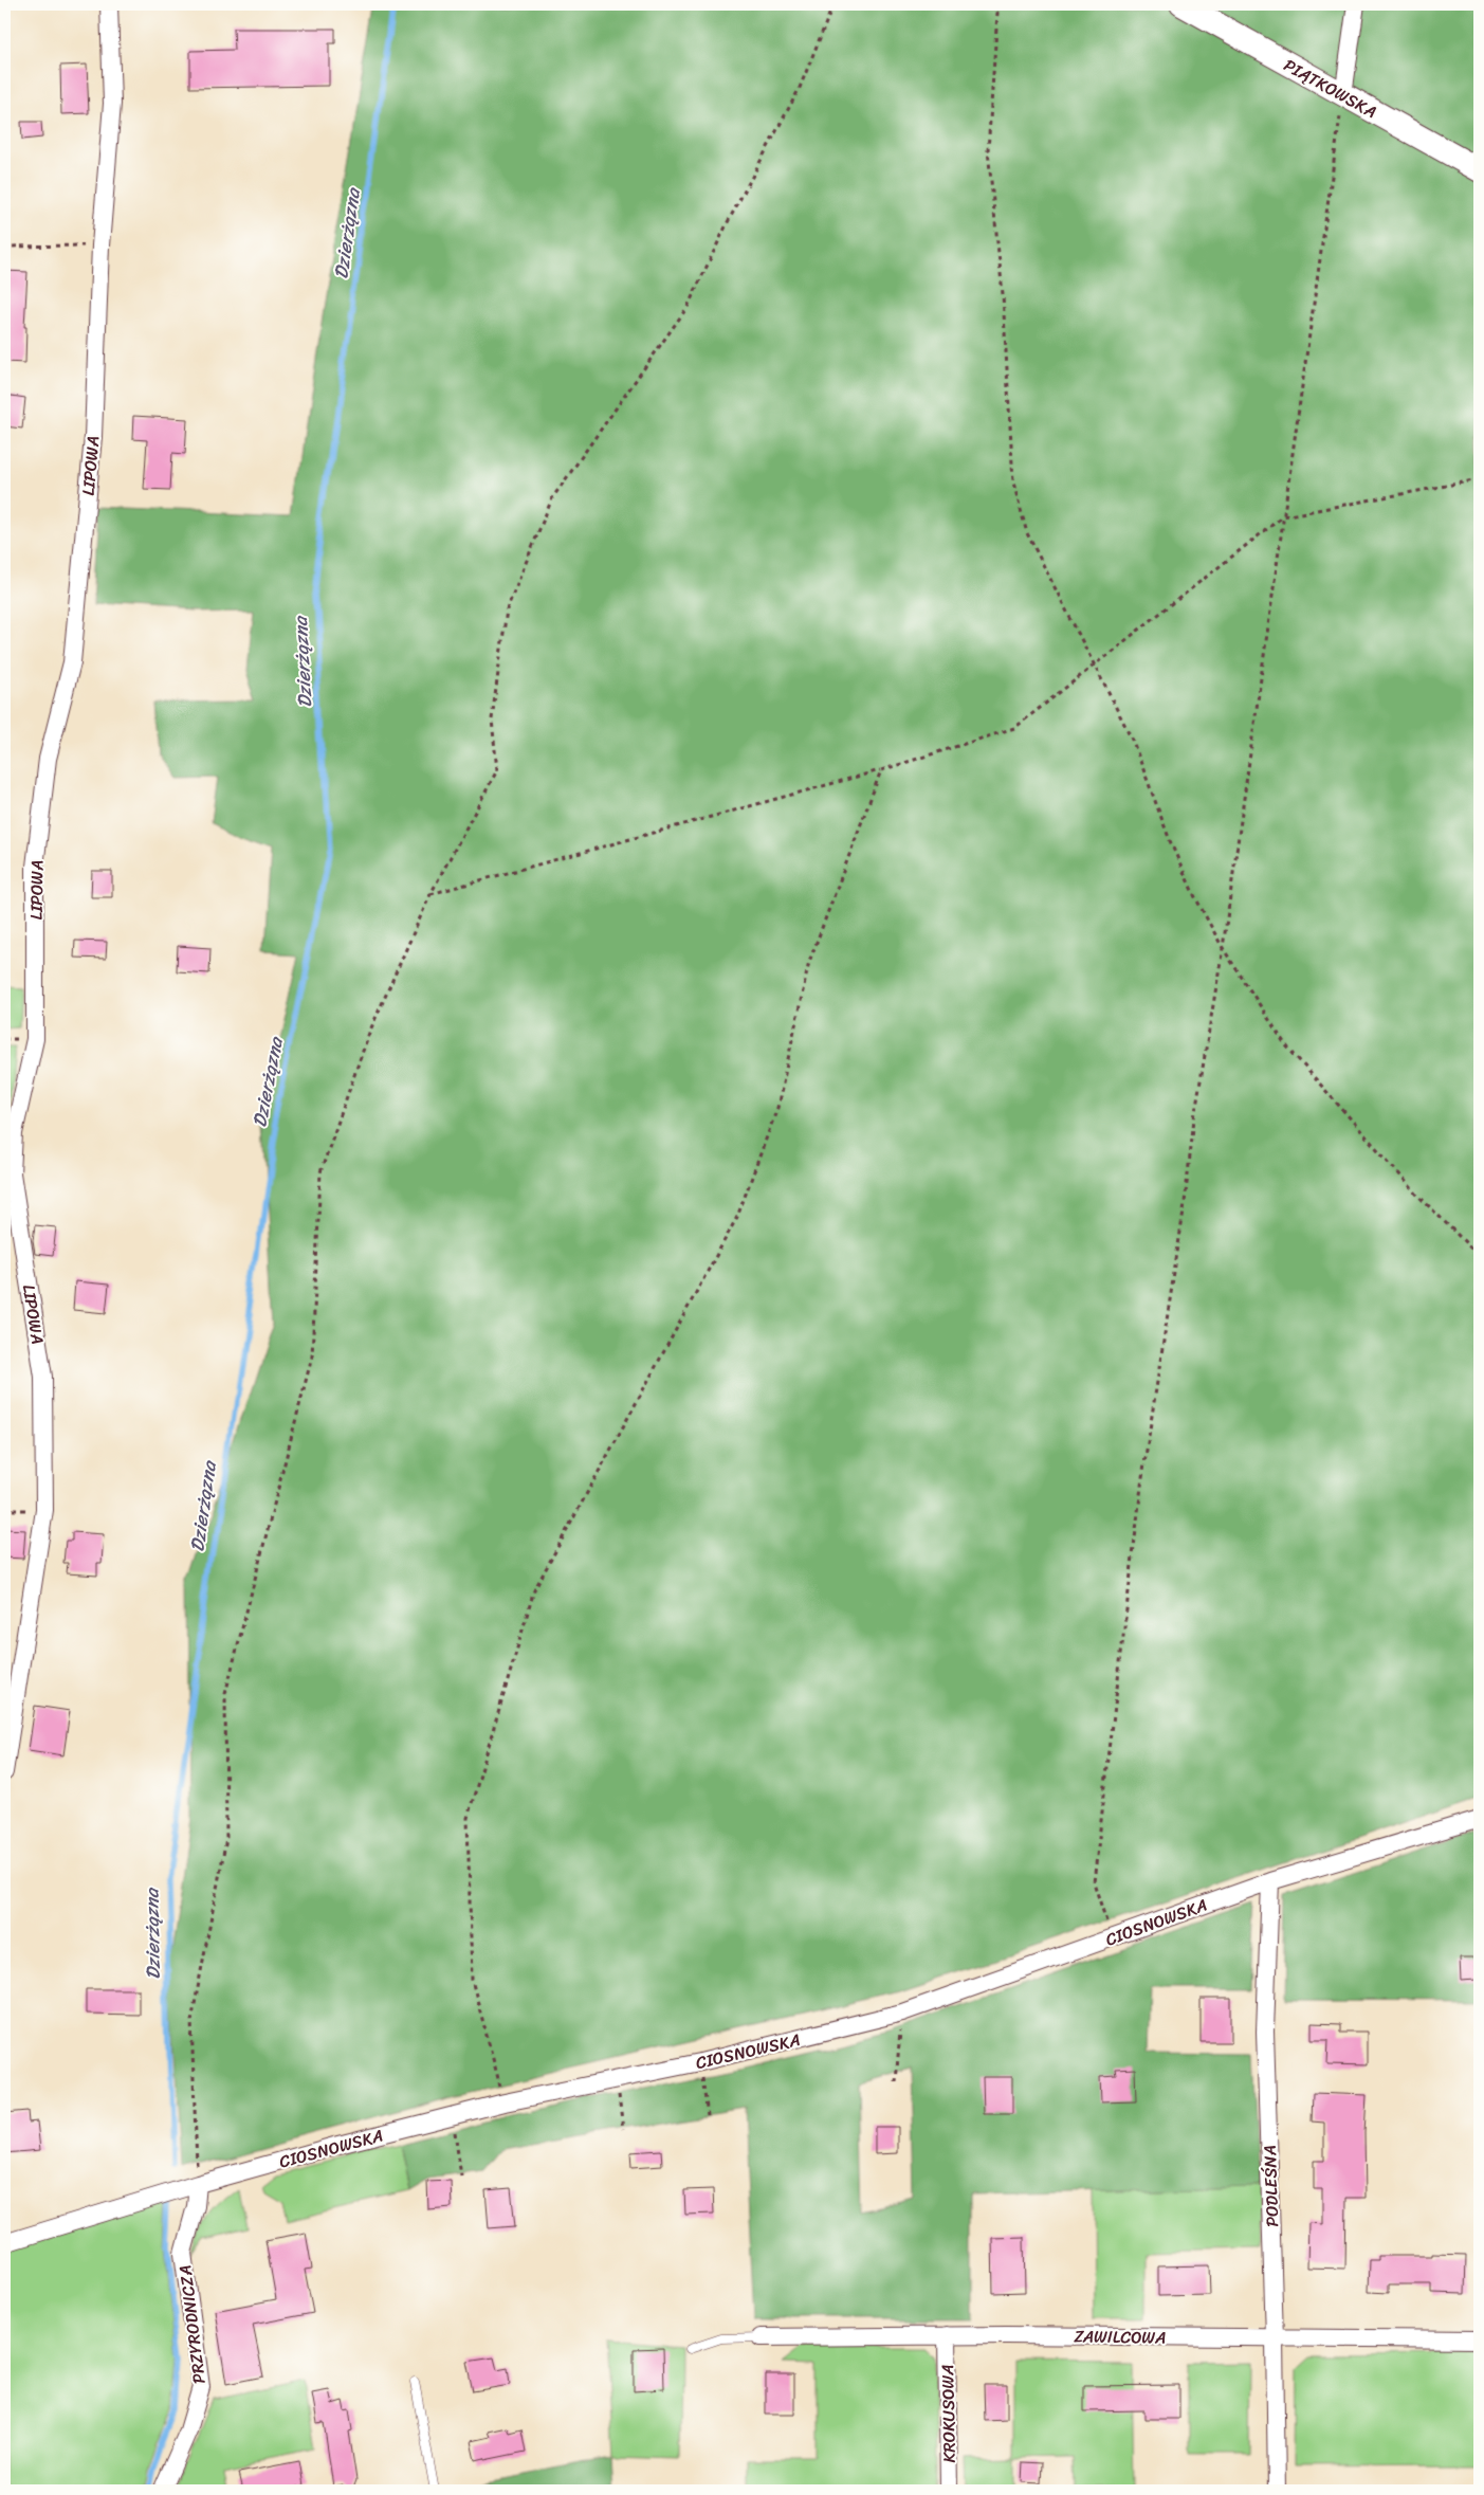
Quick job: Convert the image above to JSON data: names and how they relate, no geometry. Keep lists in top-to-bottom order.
{
  "streets": {
    "main road": ["PIĄTKOWSKA"],
    "street": [
      "LIPOWA",
      "CIOSNOWSKA",
      "PODLEŚNA",
      "PRZYRODNICZA",
      "ZAWILCOWA",
      "KROKUSOWA"
    ]
  },
  "crossings": [
    ["CIOSNOWSKA", "PODLEŚNA"],
    ["CIOSNOWSKA", "PRZYRODNICZA"],
    ["PODLEŚNA", "ZAWILCOWA"],
    ["ZAWILCOWA", "KROKUSOWA"]
  ],
  "water": ["Dzierżązna"]
}
